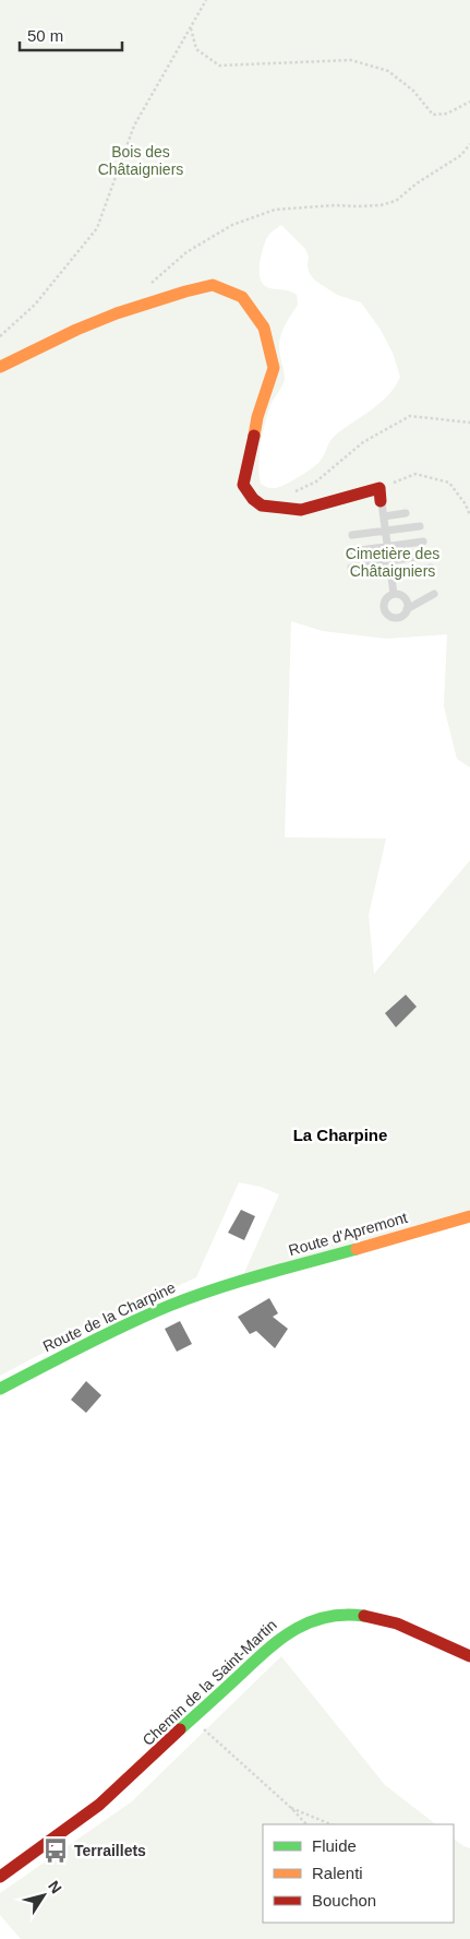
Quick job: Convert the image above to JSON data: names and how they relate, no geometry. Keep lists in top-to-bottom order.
{
  "streets": {
    "street": ["Route d'Apremont", "Route de la Charpine", "Chemin de la Saint-Martin"]
  },
  "crossings": [
    ["Route d'Apremont", "Route de la Charpine"]
  ],
  "districts": ["La Charpine"],
  "parks": ["Bois des Châtaigniers", "Cimetière des Châtaigniers"],
  "places": {
    "bus stop": ["Terraillets"]
  },
  "legend": ["Fluide", "Ralenti", "Bouchon"],
  "scale_bar": "50 m",
  "north": "top right"
}
